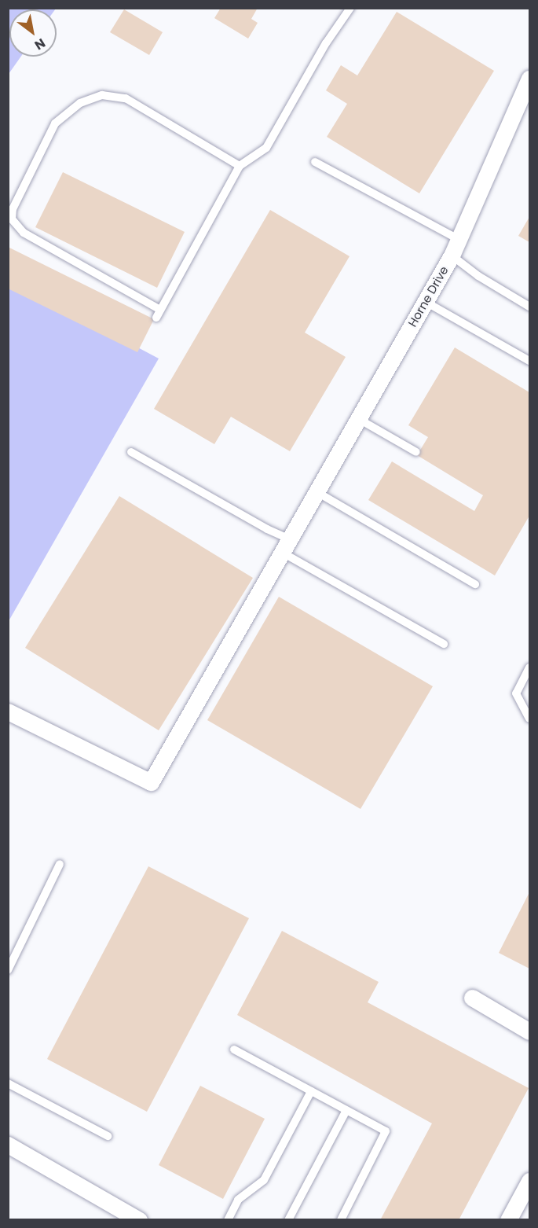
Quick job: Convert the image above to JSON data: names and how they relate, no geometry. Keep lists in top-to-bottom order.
{
  "streets": {
    "street": ["Horne Drive"]
  },
  "north": "bottom right"
}
